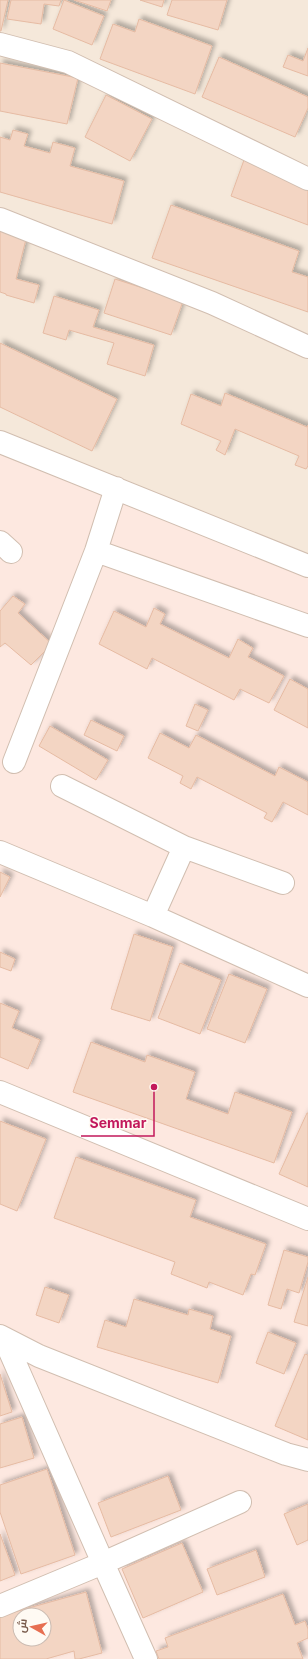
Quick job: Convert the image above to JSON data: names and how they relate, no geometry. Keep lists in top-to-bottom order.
{
  "places": ["Semmar"],
  "north": "left"
}
